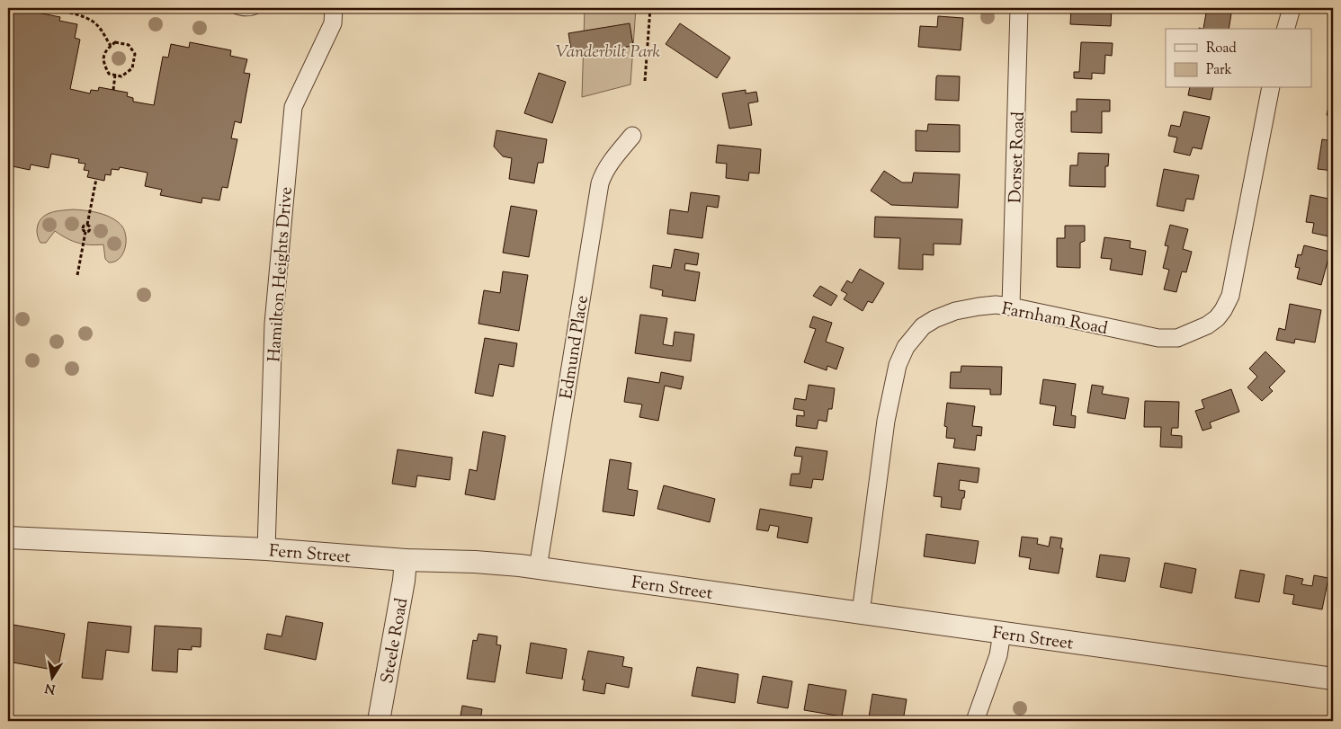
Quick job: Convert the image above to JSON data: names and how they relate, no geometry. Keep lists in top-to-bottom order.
{
  "streets": {
    "street": [
      "Dorset Road",
      "Hamilton Heights Drive",
      "Farnham Road",
      "Edmund Place",
      "Fern Street",
      "Steele Road"
    ]
  },
  "crossings": [
    ["Dorset Road", "Farnham Road"],
    ["Hamilton Heights Drive", "Fern Street"],
    ["Farnham Road", "Fern Street"],
    ["Edmund Place", "Fern Street"],
    ["Fern Street", "Steele Road"]
  ],
  "parks": ["Vanderbilt Park"],
  "legend": ["Road", "Park"],
  "north": "bottom"
}
